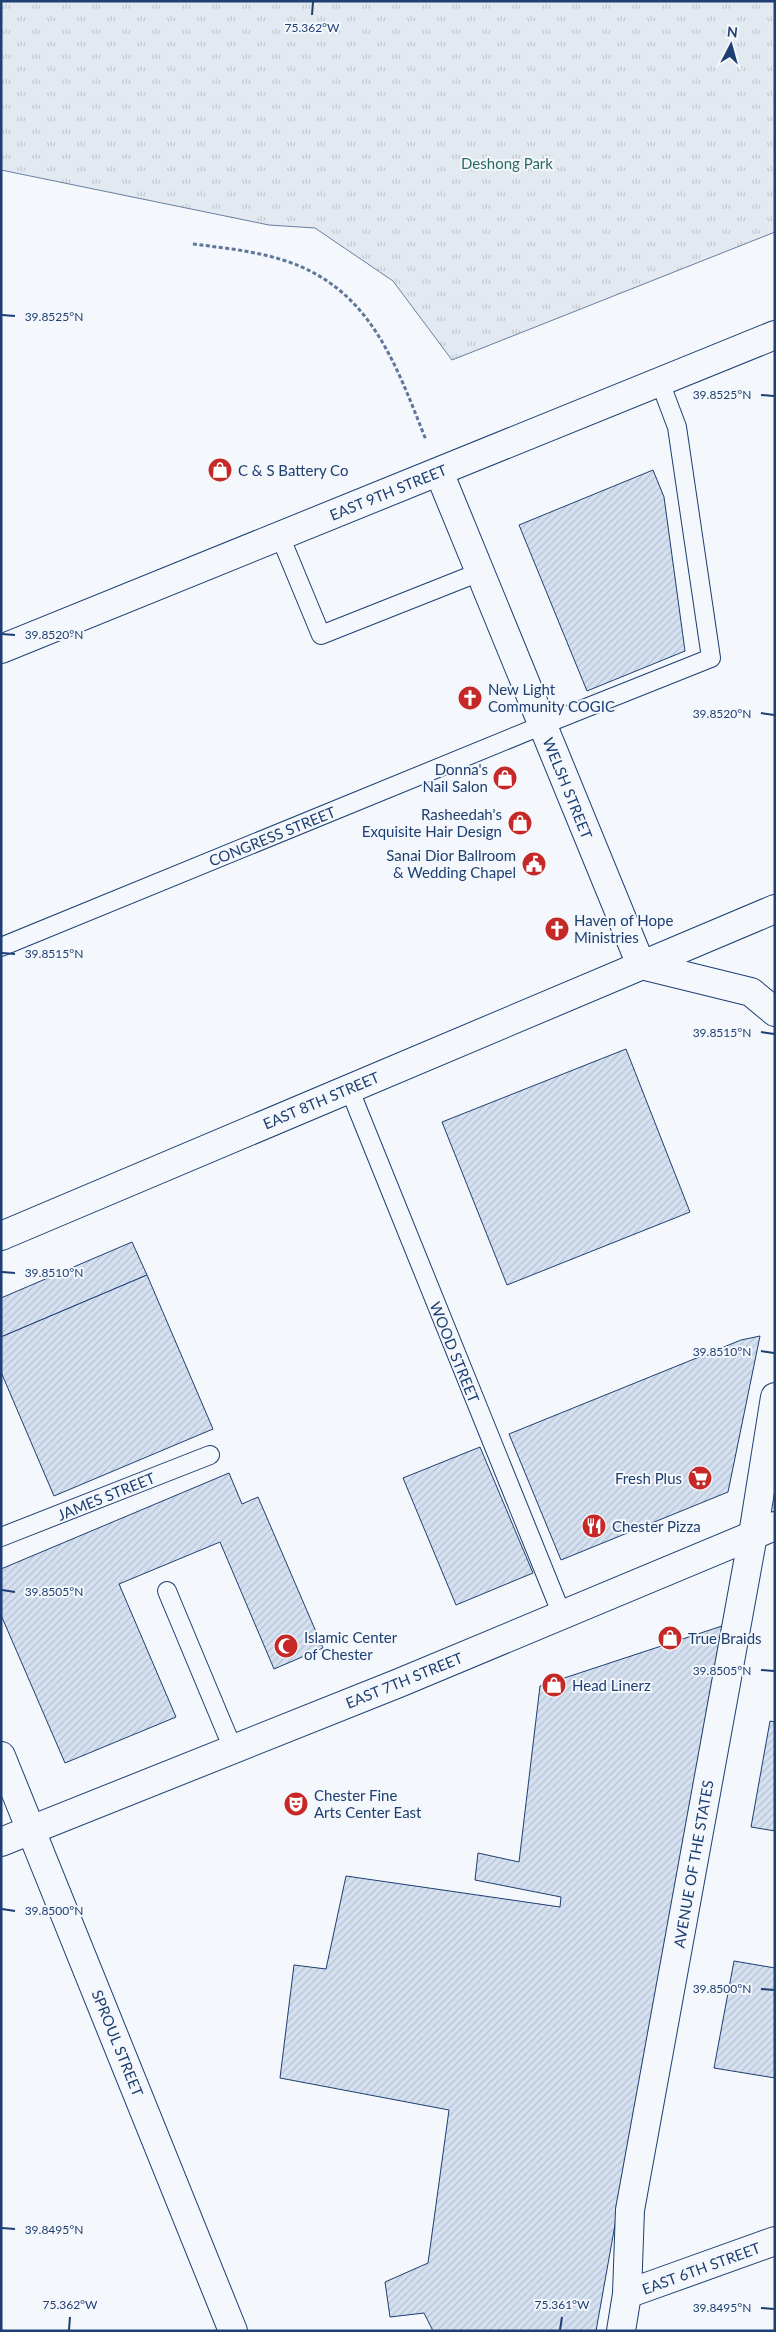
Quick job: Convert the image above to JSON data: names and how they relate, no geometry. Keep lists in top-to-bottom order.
{
  "streets": {
    "street": [
      "EAST 9TH STREET",
      "WELSH STREET",
      "EAST 8TH STREET",
      "EAST 7TH STREET",
      "AVENUE OF THE STATES",
      "SPROUL STREET",
      "EAST 6TH STREET"
    ],
    "lane": ["CONGRESS STREET", "WOOD STREET", "JAMES STREET"]
  },
  "crossings": [
    ["EAST 9TH STREET", "WELSH STREET"],
    ["EAST 9TH STREET", "CONGRESS STREET"],
    ["WELSH STREET", "CONGRESS STREET"],
    ["WELSH STREET", "EAST 8TH STREET"],
    ["EAST 8TH STREET", "WOOD STREET"],
    ["WOOD STREET", "EAST 7TH STREET"],
    ["EAST 7TH STREET", "AVENUE OF THE STATES"],
    ["EAST 7TH STREET", "SPROUL STREET"],
    ["AVENUE OF THE STATES", "EAST 6TH STREET"]
  ],
  "parks": ["Deshong Park"],
  "places": {
    "shop": [
      "C & S Battery Co",
      "Donna's Nail Salon",
      "Rasheedah's Exquisite Hair Design",
      "True Braids",
      "Head Linerz"
    ],
    "church": ["New Light Community COGIC", "Haven of Hope Ministries"],
    "public building": ["Sanai Dior Ballroom & Wedding Chapel"],
    "supermarket": ["Fresh Plus"],
    "restaurant": ["Chester Pizza"],
    "mosque": ["Islamic Center of Chester"],
    "theatre": ["Chester Fine Arts Center East"]
  },
  "north": "top",
  "coordinates": [
    "75.362°W",
    "39.8525°N",
    "39.8520°N",
    "39.8515°N",
    "39.8510°N",
    "39.8505°N",
    "39.8500°N",
    "39.8495°N",
    "75.361°W"
  ]
}
